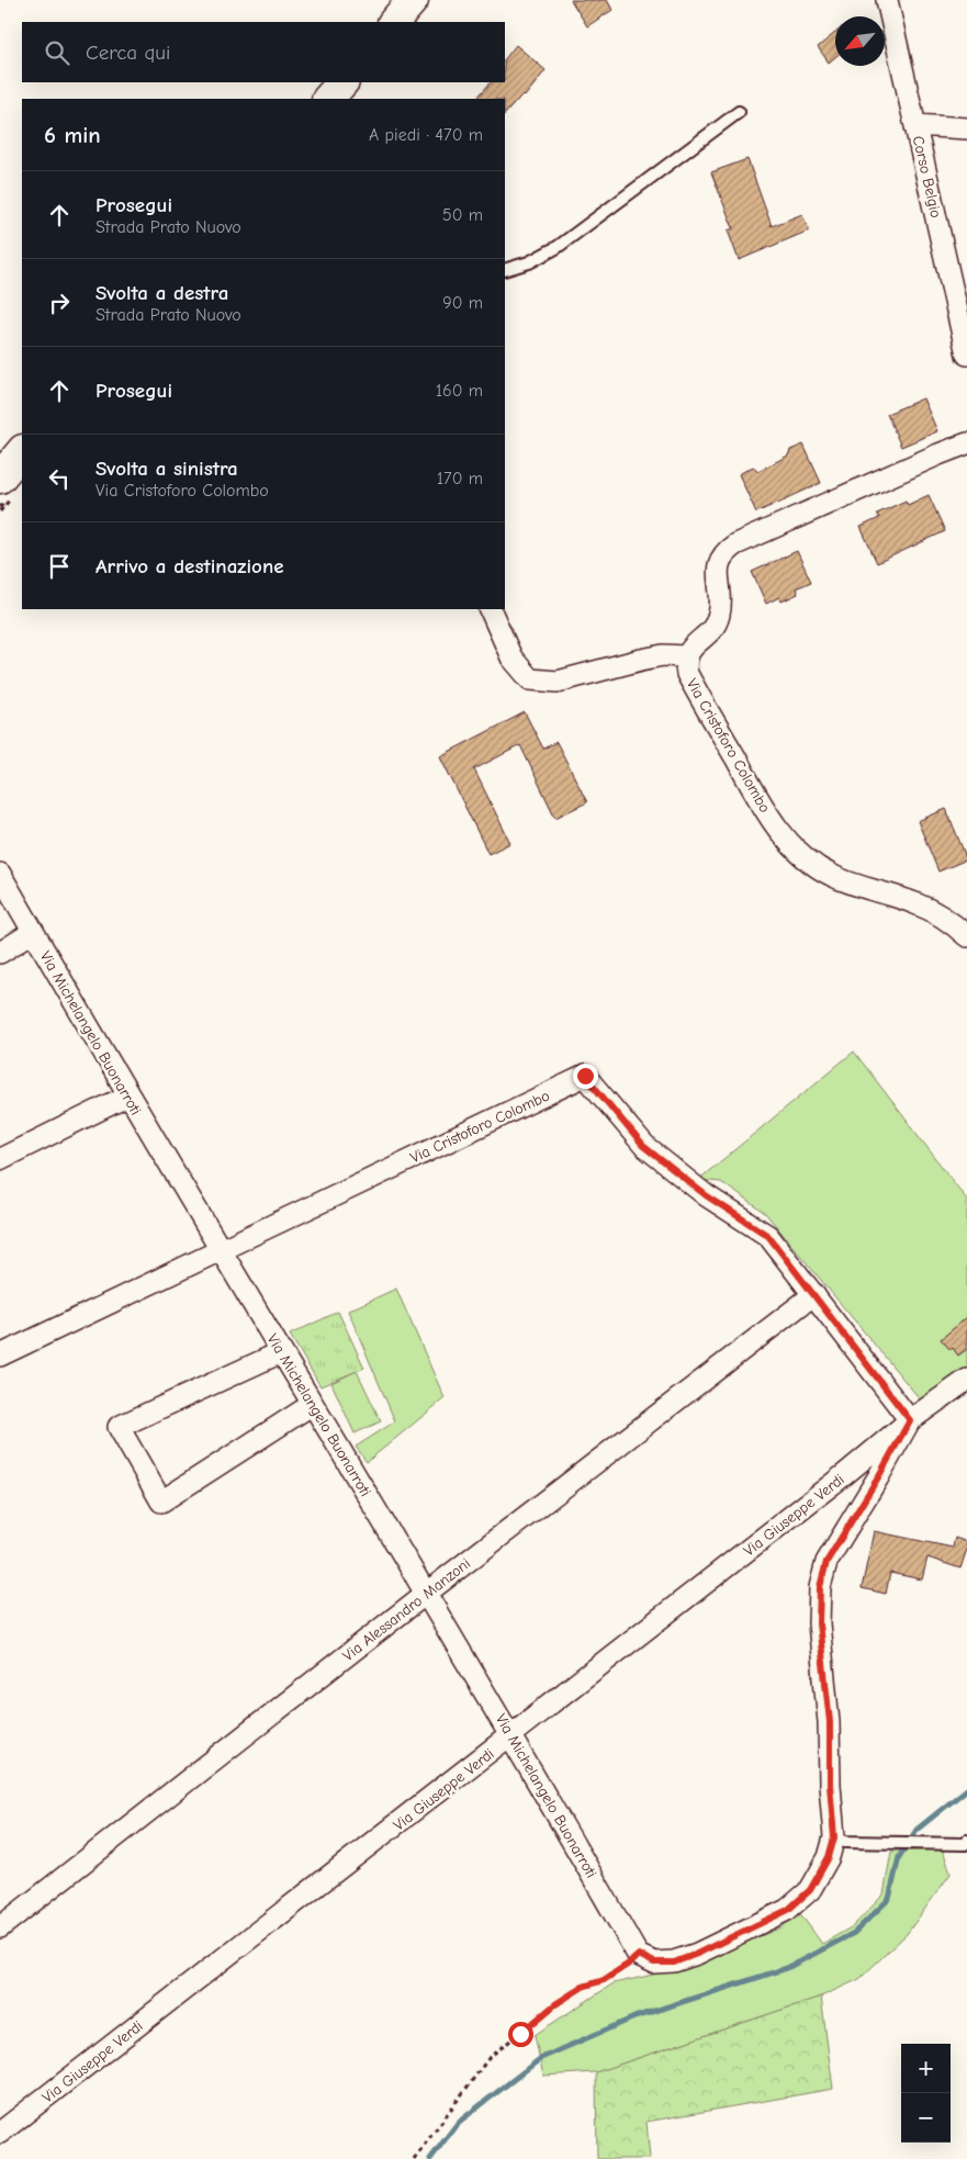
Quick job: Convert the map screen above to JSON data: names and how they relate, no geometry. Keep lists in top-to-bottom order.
{
  "streets": {
    "street": [
      "Corso Belgio",
      "Via Cristoforo Colombo",
      "Via Michelangelo Buonarroti",
      "Via Giuseppe Verdi",
      "Via Alessandro Manzoni"
    ]
  },
  "crossings": [
    ["Via Cristoforo Colombo", "Via Michelangelo Buonarroti"],
    ["Via Cristoforo Colombo", "Via Giuseppe Verdi"],
    ["Via Cristoforo Colombo", "Via Alessandro Manzoni"],
    ["Via Michelangelo Buonarroti", "Via Giuseppe Verdi"],
    ["Via Michelangelo Buonarroti", "Via Alessandro Manzoni"]
  ],
  "north": "bottom left",
  "page": {
    "search": "Cerca qui",
    "heading": ["6 min", "A piedi · 470 m"],
    "list": [
      ["Prosegui", "Strada Prato Nuovo", "50 m"],
      ["Svolta a destra", "Strada Prato Nuovo", "90 m"],
      ["Prosegui", "160 m"],
      ["Svolta a sinistra", "Via Cristoforo Colombo", "170 m"],
      "Arrivo a destinazione"
    ],
    "map_buttons": ["+", "−"]
  }
}
